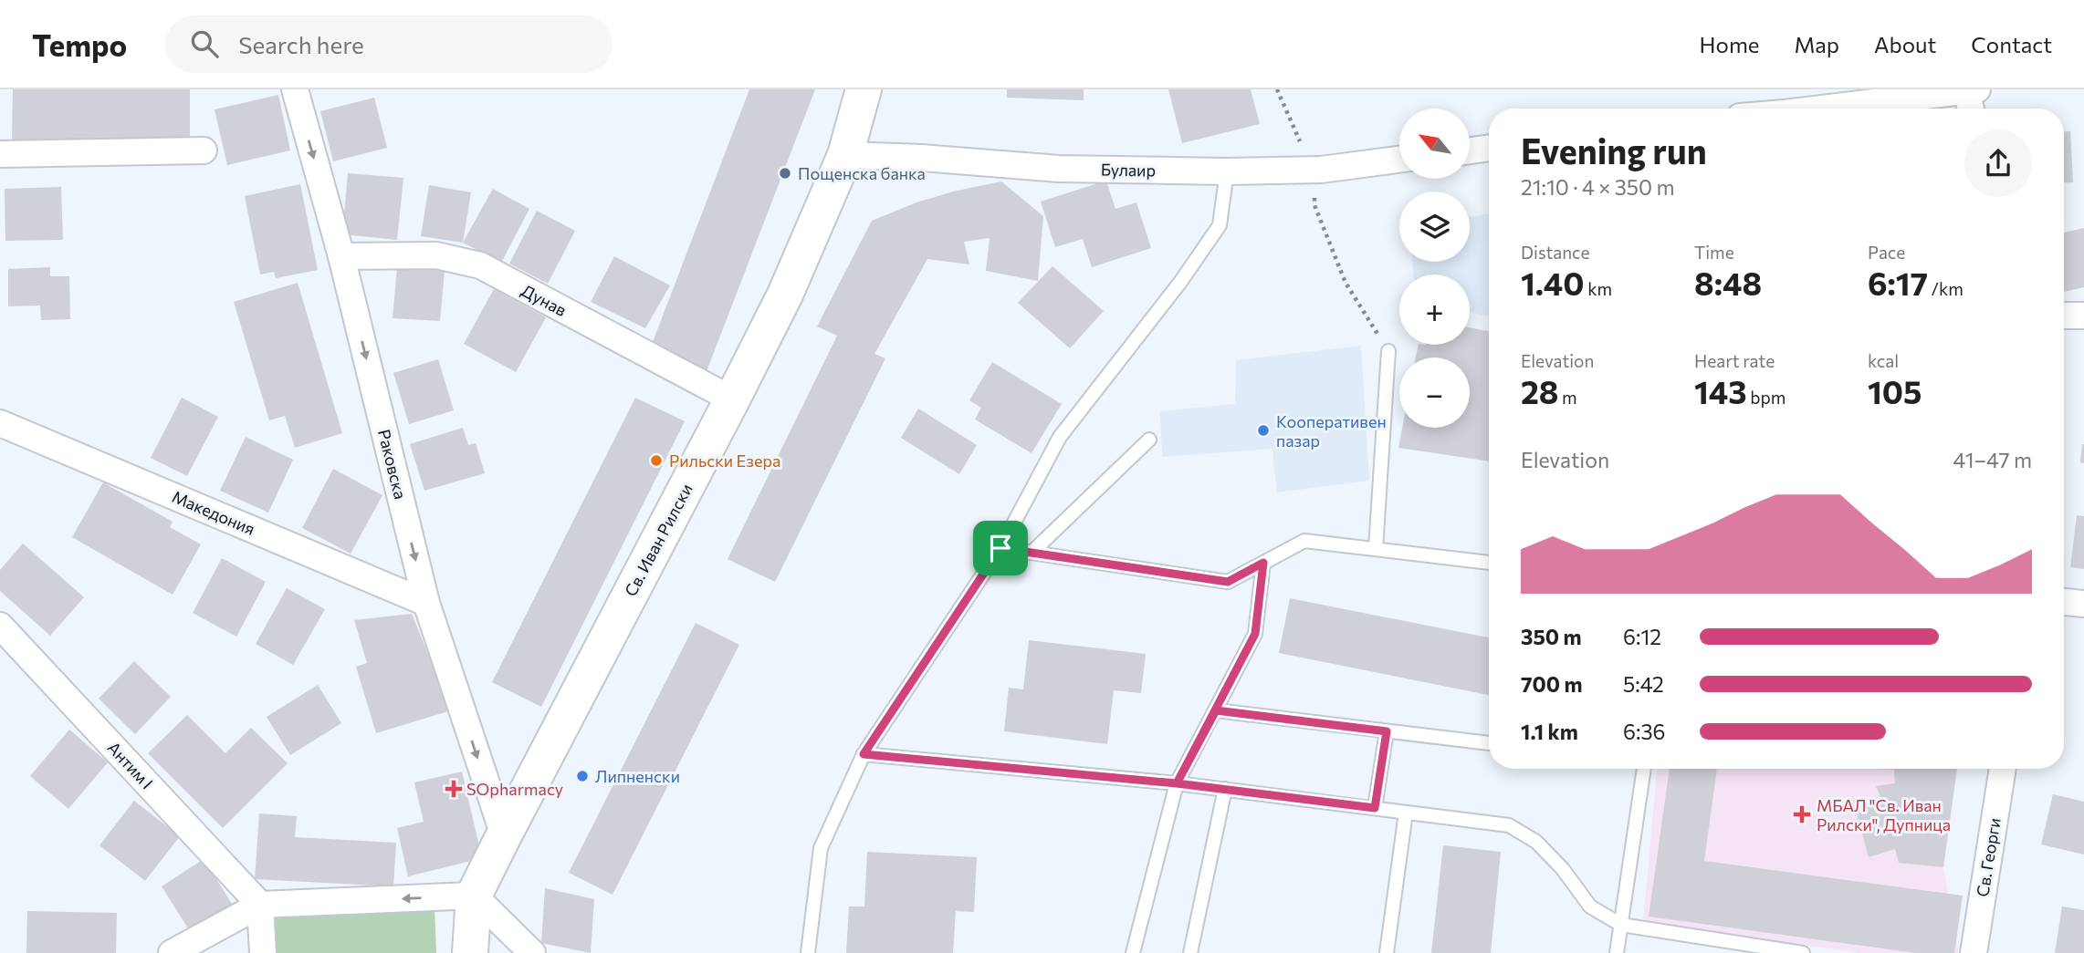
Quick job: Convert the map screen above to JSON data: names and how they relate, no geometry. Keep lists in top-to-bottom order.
{
  "streets": {
    "street": [
      "Булаир",
      "Дунав",
      "Раковска",
      "Македония",
      "Св. Иван Рилски",
      "Антим I",
      "Св. Георги"
    ]
  },
  "crossings": [
    ["Булаир", "Св. Иван Рилски"],
    ["Дунав", "Раковска"],
    ["Дунав", "Св. Иван Рилски"],
    ["Раковска", "Македония"],
    ["Раковска", "Св. Иван Рилски"]
  ],
  "one_way": ["Раковска"],
  "places": {
    "other": [
      "Пощенска банка",
      "Кооперативен пазар",
      "Рильски Езера",
      "Липненски"
    ],
    "health": ["SOpharmacy", "МБАЛ \"Св. Иван Рилски\", Дупница"]
  },
  "north": "top left",
  "page": {
    "header": "Tempo",
    "search": "Search here",
    "nav": [
      "Home",
      "Map",
      "About",
      "Contact"
    ],
    "map_buttons": ["+", "−"],
    "heading": ["Evening run", "21:10 · 4 × 350 m"],
    "stats": [
      ["Distance", "1.40 km"],
      ["Time", "8:48"],
      ["Pace", "6:17 /km"],
      ["Elevation", "28 m"],
      ["Heart rate", "143 bpm"],
      ["kcal", "105"]
    ],
    "chart": ["Elevation", "41–47 m"],
    "list": [
      {
        "name": "350 m",
        "note": "6:12"
      },
      {
        "name": "700 m",
        "note": "5:42"
      },
      {
        "name": "1.1 km",
        "note": "6:36"
      }
    ]
  }
}
